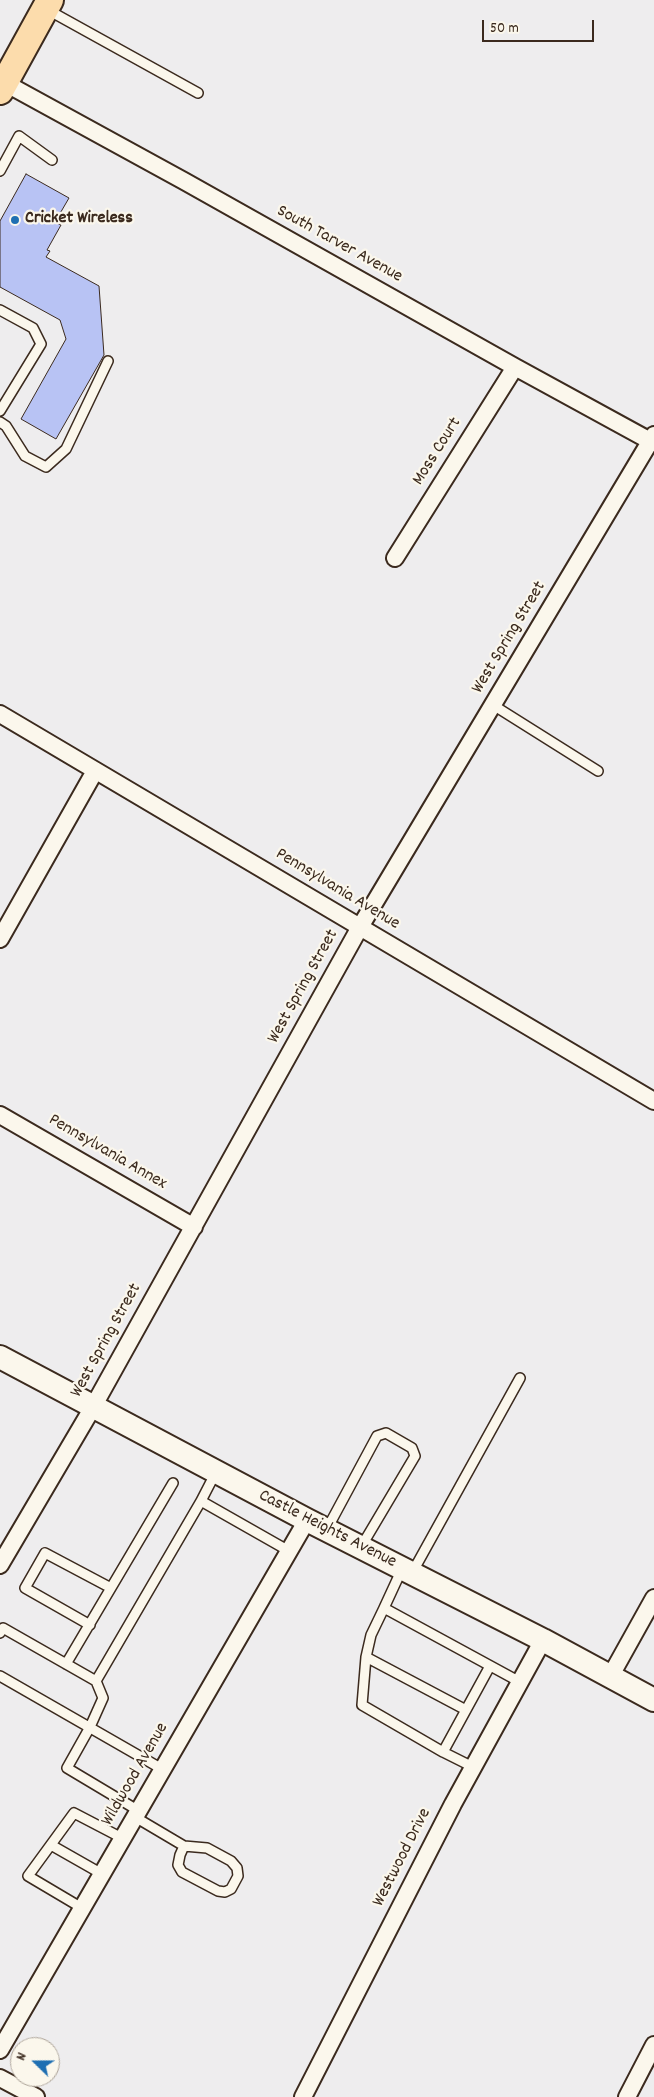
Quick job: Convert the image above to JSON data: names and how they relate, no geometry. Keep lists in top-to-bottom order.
{
  "streets": {
    "street": [
      "South Tarver Avenue",
      "Moss Court",
      "West Spring Street",
      "Pennsylvania Avenue",
      "Pennsylvania Annex",
      "Castle Heights Avenue",
      "Wildwood Avenue",
      "Westwood Drive"
    ]
  },
  "crossings": [
    ["South Tarver Avenue", "Moss Court"],
    ["South Tarver Avenue", "West Spring Street"],
    ["West Spring Street", "Pennsylvania Avenue"],
    ["West Spring Street", "Pennsylvania Annex"],
    ["West Spring Street", "Castle Heights Avenue"],
    ["Castle Heights Avenue", "Wildwood Avenue"],
    ["Castle Heights Avenue", "Westwood Drive"]
  ],
  "places": ["Cricket Wireless"],
  "scale_bar": "50 m",
  "north": "left"
}
